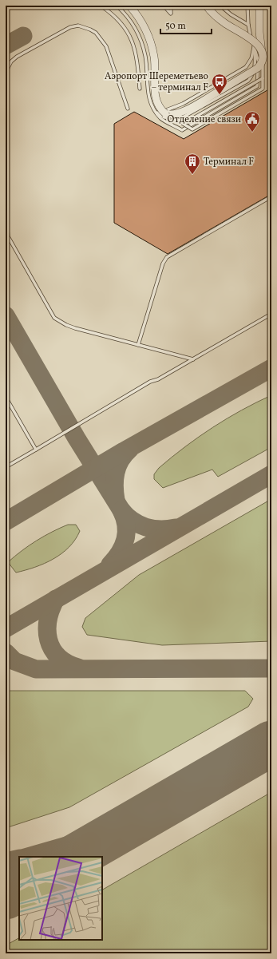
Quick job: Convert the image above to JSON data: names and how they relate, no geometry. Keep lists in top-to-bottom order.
{
  "places": {
    "bus stop": ["Аэропорт Шереметьево – терминал F"],
    "public building": ["Отделение связи"],
    "building": ["Терминал F"]
  },
  "scale_bar": "50 m"
}
